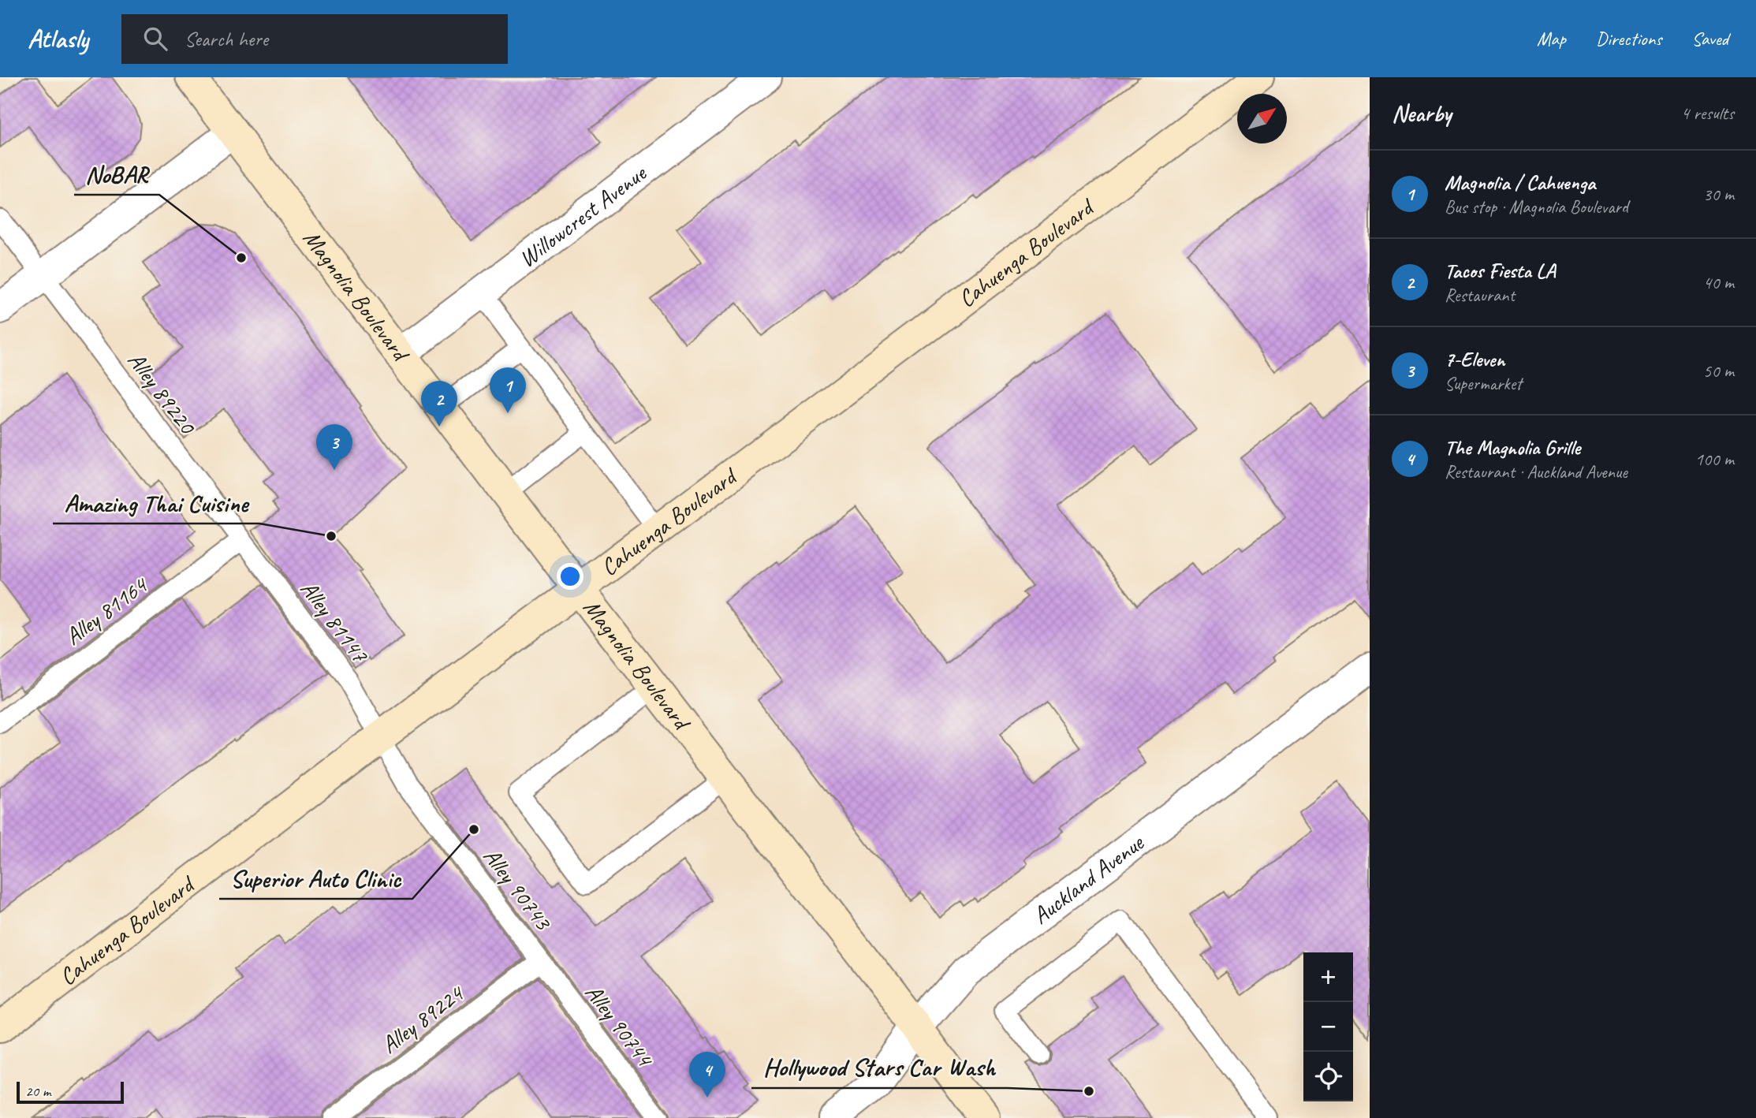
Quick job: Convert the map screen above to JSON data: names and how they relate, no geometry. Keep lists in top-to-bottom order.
{
  "streets": {
    "main road": ["Cahuenga Boulevard", "Magnolia Boulevard"],
    "street": ["Willowcrest Avenue", "Auckland Avenue"],
    "lane": [
      "Alley 89220",
      "Alley 81164",
      "Alley 81147",
      "Alley 90743",
      "Alley 89224",
      "Alley 90744"
    ]
  },
  "crossings": [
    ["Willowcrest Avenue", "Magnolia Boulevard"],
    ["Cahuenga Boulevard", "Magnolia Boulevard"],
    ["Cahuenga Boulevard", "Alley 81147"],
    ["Cahuenga Boulevard", "Alley 90743"],
    ["Magnolia Boulevard", "Auckland Avenue"],
    ["Alley 89220", "Alley 81164"],
    ["Alley 89220", "Alley 81147"],
    ["Alley 81164", "Alley 81147"],
    ["Alley 81147", "Alley 90743"],
    ["Alley 90743", "Alley 89224"],
    ["Alley 90743", "Alley 90744"],
    ["Alley 89224", "Alley 90744"]
  ],
  "places": [
    "NoBAR",
    "Amazing Thai Cuisine",
    "Superior Auto Clinic",
    "Hollywood Stars Car Wash"
  ],
  "scale_bar": "20 m",
  "north": "top right",
  "page": {
    "header": "Atlasly",
    "search": "Search here",
    "nav": ["Map", "Directions", "Saved"],
    "heading": ["Nearby", "4 results"],
    "list": [
      {
        "mark": "1",
        "name": "Magnolia / Cahuenga",
        "note": "Bus stop · Magnolia Boulevard",
        "value": "30 m"
      },
      {
        "mark": "2",
        "name": "Tacos Fiesta LA",
        "note": "Restaurant",
        "value": "40 m"
      },
      {
        "mark": "3",
        "name": "7-Eleven",
        "note": "Supermarket",
        "value": "50 m"
      },
      {
        "mark": "4",
        "name": "The Magnolia Grille",
        "note": "Restaurant · Auckland Avenue",
        "value": "100 m"
      }
    ],
    "pins": [
      "1",
      "2",
      "3",
      "4"
    ],
    "map_buttons": ["+", "−"],
    "scale": "20 m"
  }
}
